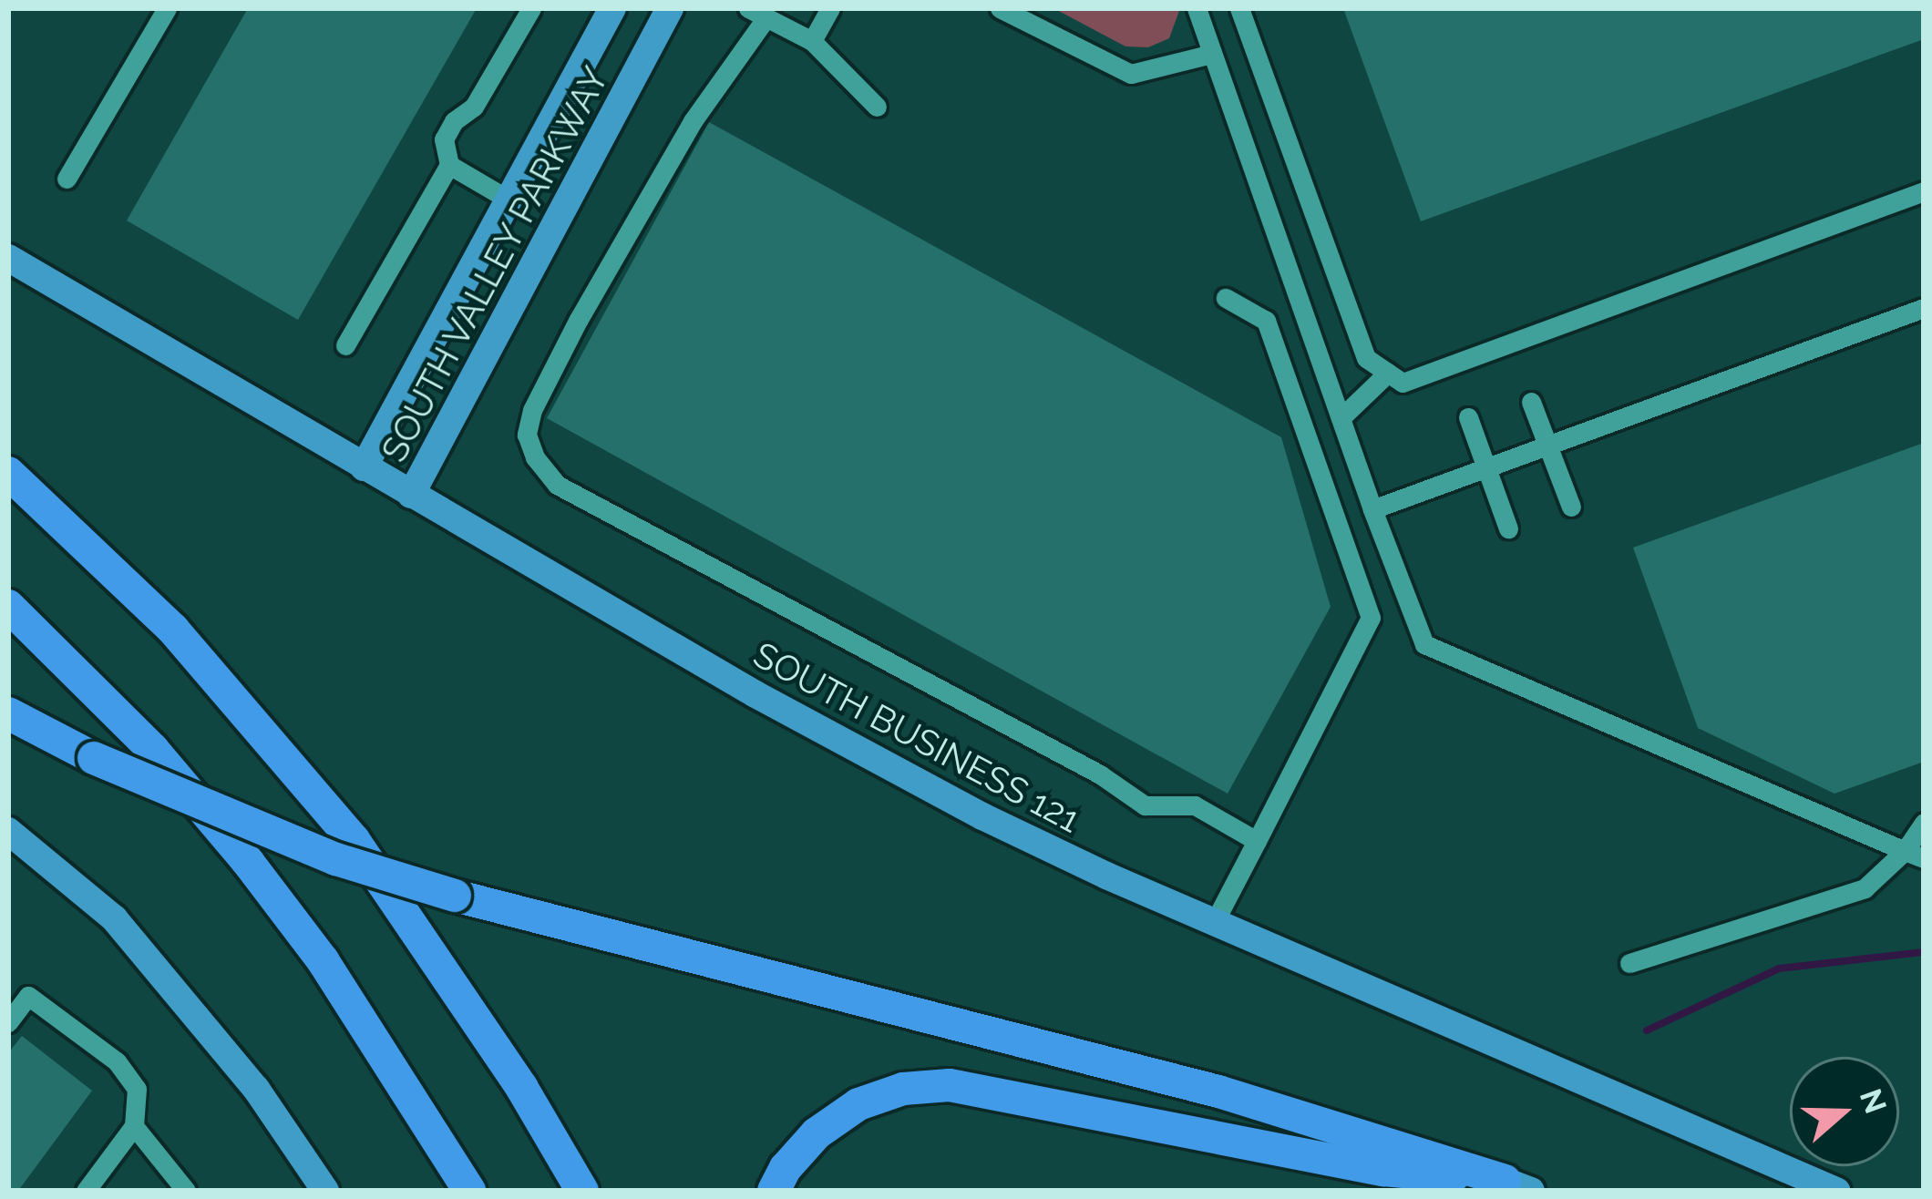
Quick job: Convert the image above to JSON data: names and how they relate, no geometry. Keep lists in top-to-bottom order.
{
  "streets": {
    "main road": ["SOUTH VALLEY PARKWAY", "SOUTH BUSINESS 121"]
  },
  "crossings": [
    ["SOUTH VALLEY PARKWAY", "SOUTH BUSINESS 121"]
  ],
  "north": "right"
}
